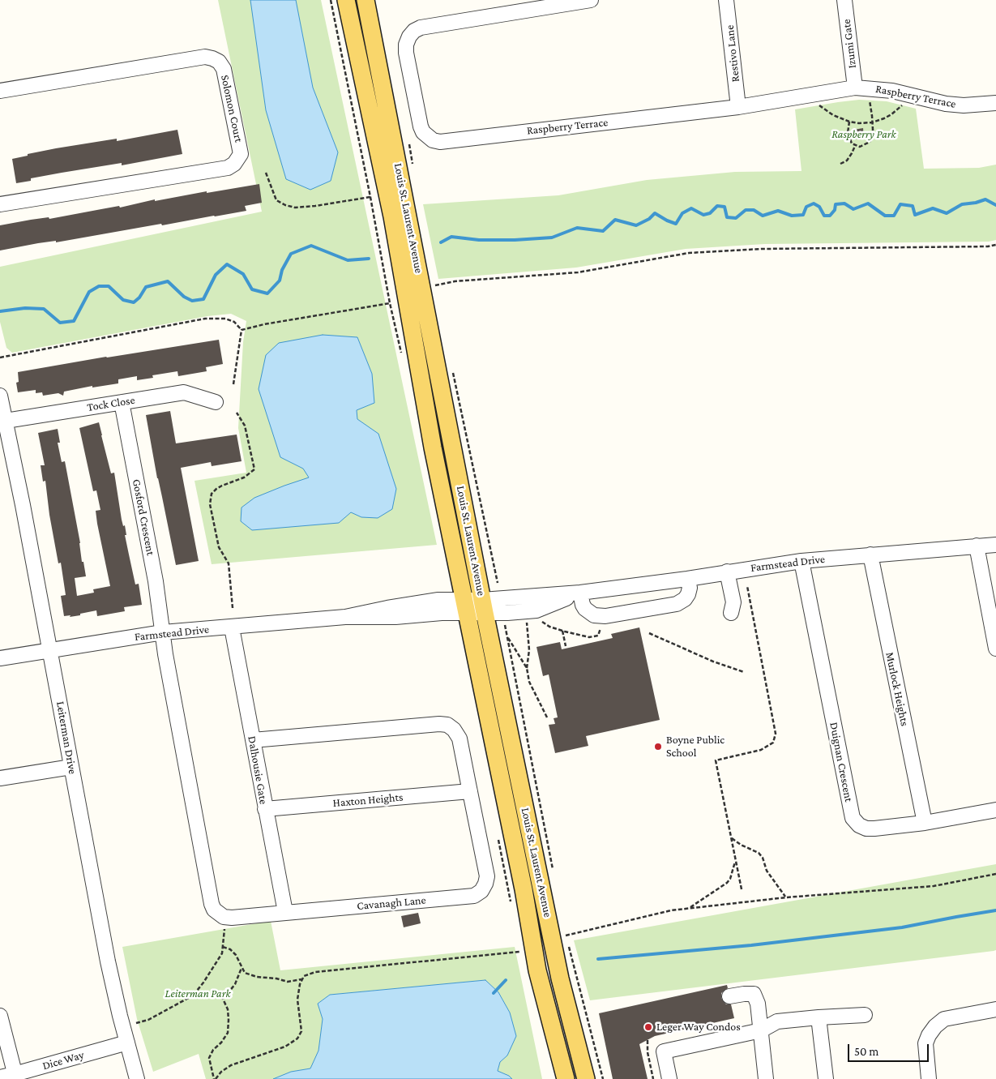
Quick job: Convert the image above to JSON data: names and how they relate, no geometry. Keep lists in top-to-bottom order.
{
  "streets": {
    "main road": ["Louis St. Laurent Avenue"],
    "street": [
      "Izumi Gate",
      "Restivo Lane",
      "Raspberry Terrace",
      "Solomon Court",
      "Tock Close",
      "Gosford Crescent",
      "Farmstead Drive",
      "Murlock Heights",
      "Leiterman Drive",
      "Duignan Crescent",
      "Dalhousie Gate",
      "Haxton Heights",
      "Cavanagh Lane",
      "Dice Way"
    ]
  },
  "crossings": [
    ["Izumi Gate", "Raspberry Terrace"],
    ["Restivo Lane", "Raspberry Terrace"],
    ["Louis St. Laurent Avenue", "Farmstead Drive"],
    ["Tock Close", "Gosford Crescent"],
    ["Tock Close", "Leiterman Drive"],
    ["Gosford Crescent", "Farmstead Drive"],
    ["Gosford Crescent", "Cavanagh Lane"],
    ["Farmstead Drive", "Murlock Heights"],
    ["Farmstead Drive", "Leiterman Drive"],
    ["Farmstead Drive", "Duignan Crescent"],
    ["Farmstead Drive", "Dalhousie Gate"],
    ["Farmstead Drive", "Cavanagh Lane"],
    ["Murlock Heights", "Duignan Crescent"],
    ["Leiterman Drive", "Dice Way"],
    ["Dalhousie Gate", "Haxton Heights"],
    ["Dalhousie Gate", "Cavanagh Lane"],
    ["Haxton Heights", "Cavanagh Lane"]
  ],
  "parks": ["Raspberry Park", "Leiterman Park"],
  "places": ["Boyne Public School", "Leger Way Condos"],
  "scale_bar": "50 m"
}
